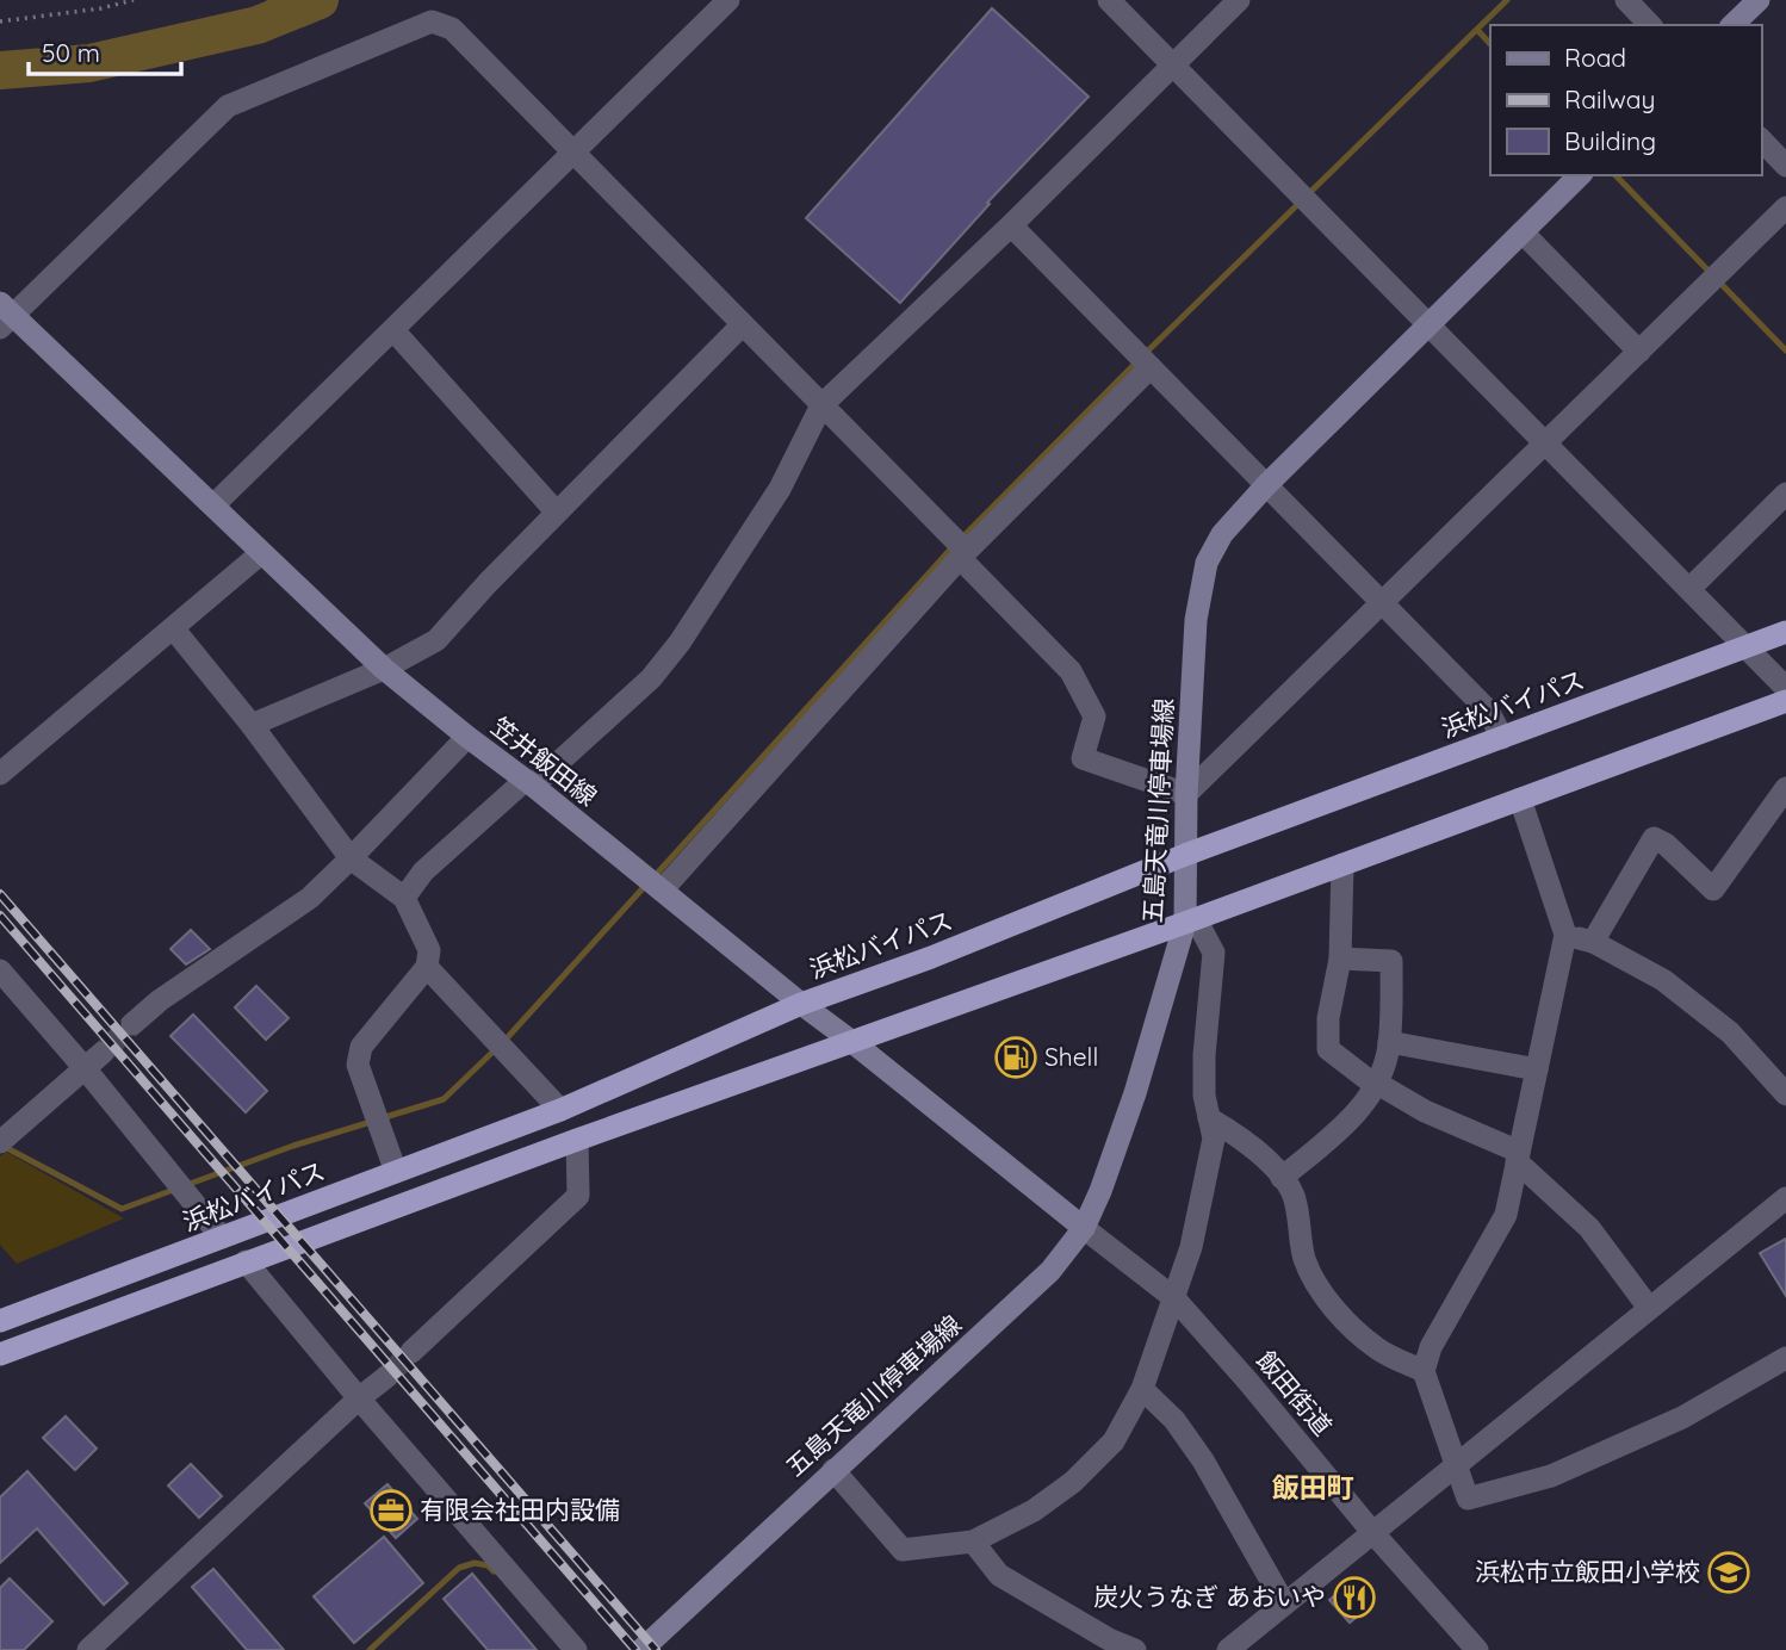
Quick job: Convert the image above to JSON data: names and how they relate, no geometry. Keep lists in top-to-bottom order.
{
  "streets": {
    "highway": ["浜松バイパス"],
    "main road": ["笠井飯田線", "五島天竜川停車場線"],
    "street": ["飯田街道"]
  },
  "crossings": [
    ["浜松バイパス", "笠井飯田線"],
    ["浜松バイパス", "五島天竜川停車場線"],
    ["笠井飯田線", "五島天竜川停車場線"],
    ["笠井飯田線", "飯田街道"],
    ["五島天竜川停車場線", "飯田街道"]
  ],
  "districts": ["飯田町"],
  "places": {
    "fuel station": ["Shell"],
    "office": ["有限会社田内設備"],
    "school or university": ["浜松市立飯田小学校"],
    "restaurant": ["炭火うなぎ あおいや"]
  },
  "legend": ["Road", "Railway", "Building"],
  "scale_bar": "50 m"
}
